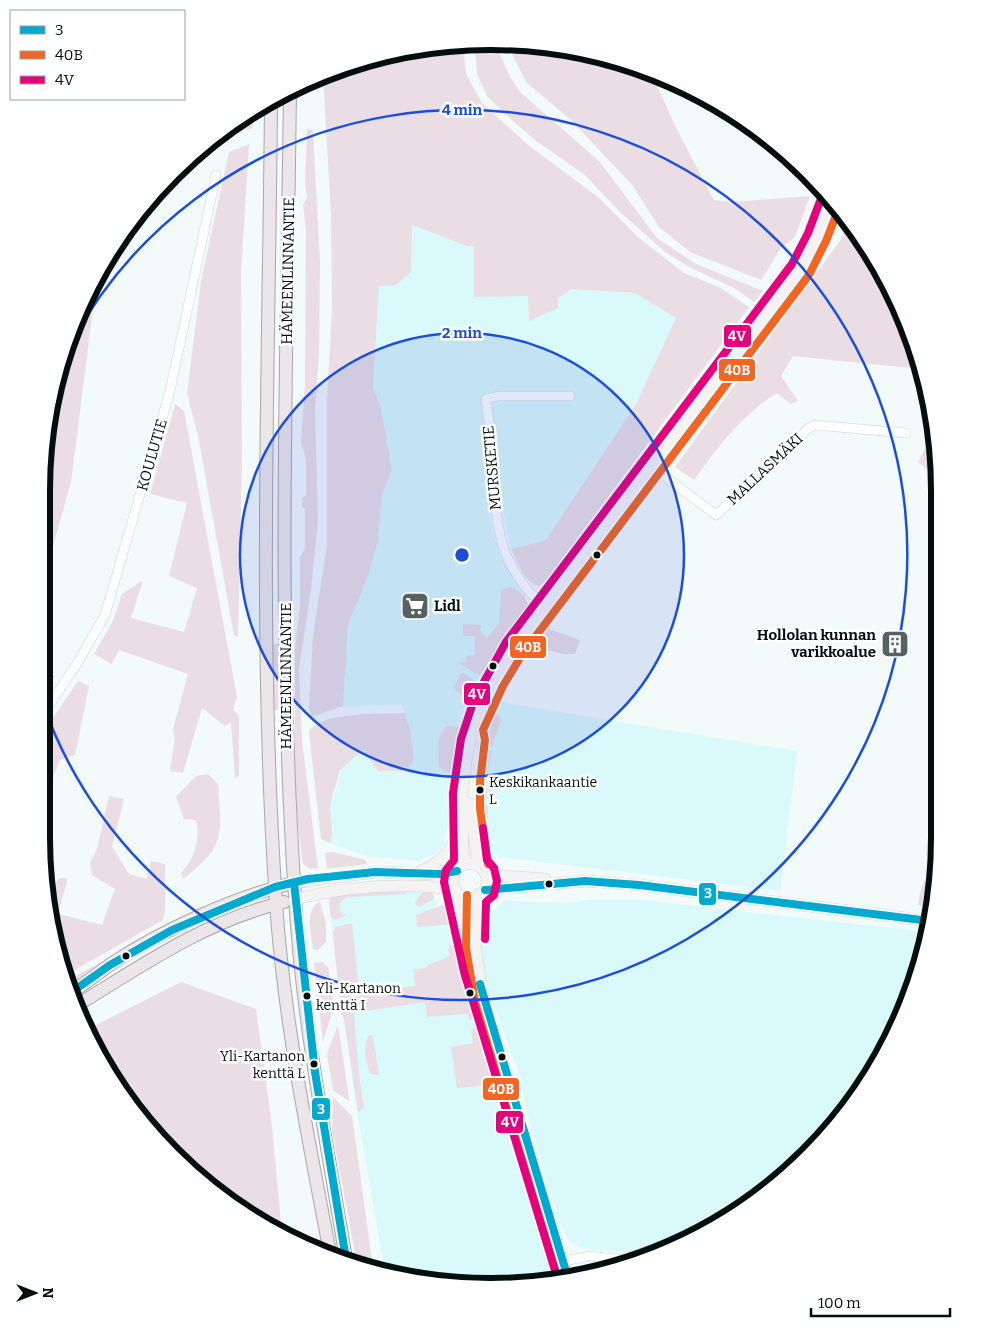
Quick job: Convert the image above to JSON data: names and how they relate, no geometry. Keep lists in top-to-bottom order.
{
  "streets": {
    "main road": ["HÄMEENLINNANTIE"],
    "street": ["KOULUTIE", "MURSKETIE", "MALLASMÄKI"]
  },
  "places": {
    "supermarket": ["Lidl"],
    "building": ["Hollolan kunnan varikkoalue"],
    "other": ["Keskikankaantie L", "Yli-Kartanon kenttä I", "Yli-Kartanon kenttä L"]
  },
  "lines": ["transit line 4V", "transit line 40B", "transit line 3"],
  "legend": ["3", "40B", "4V"],
  "scale_bar": "100 m",
  "north": "right",
  "rings": ["4 min", "2 min"]
}
